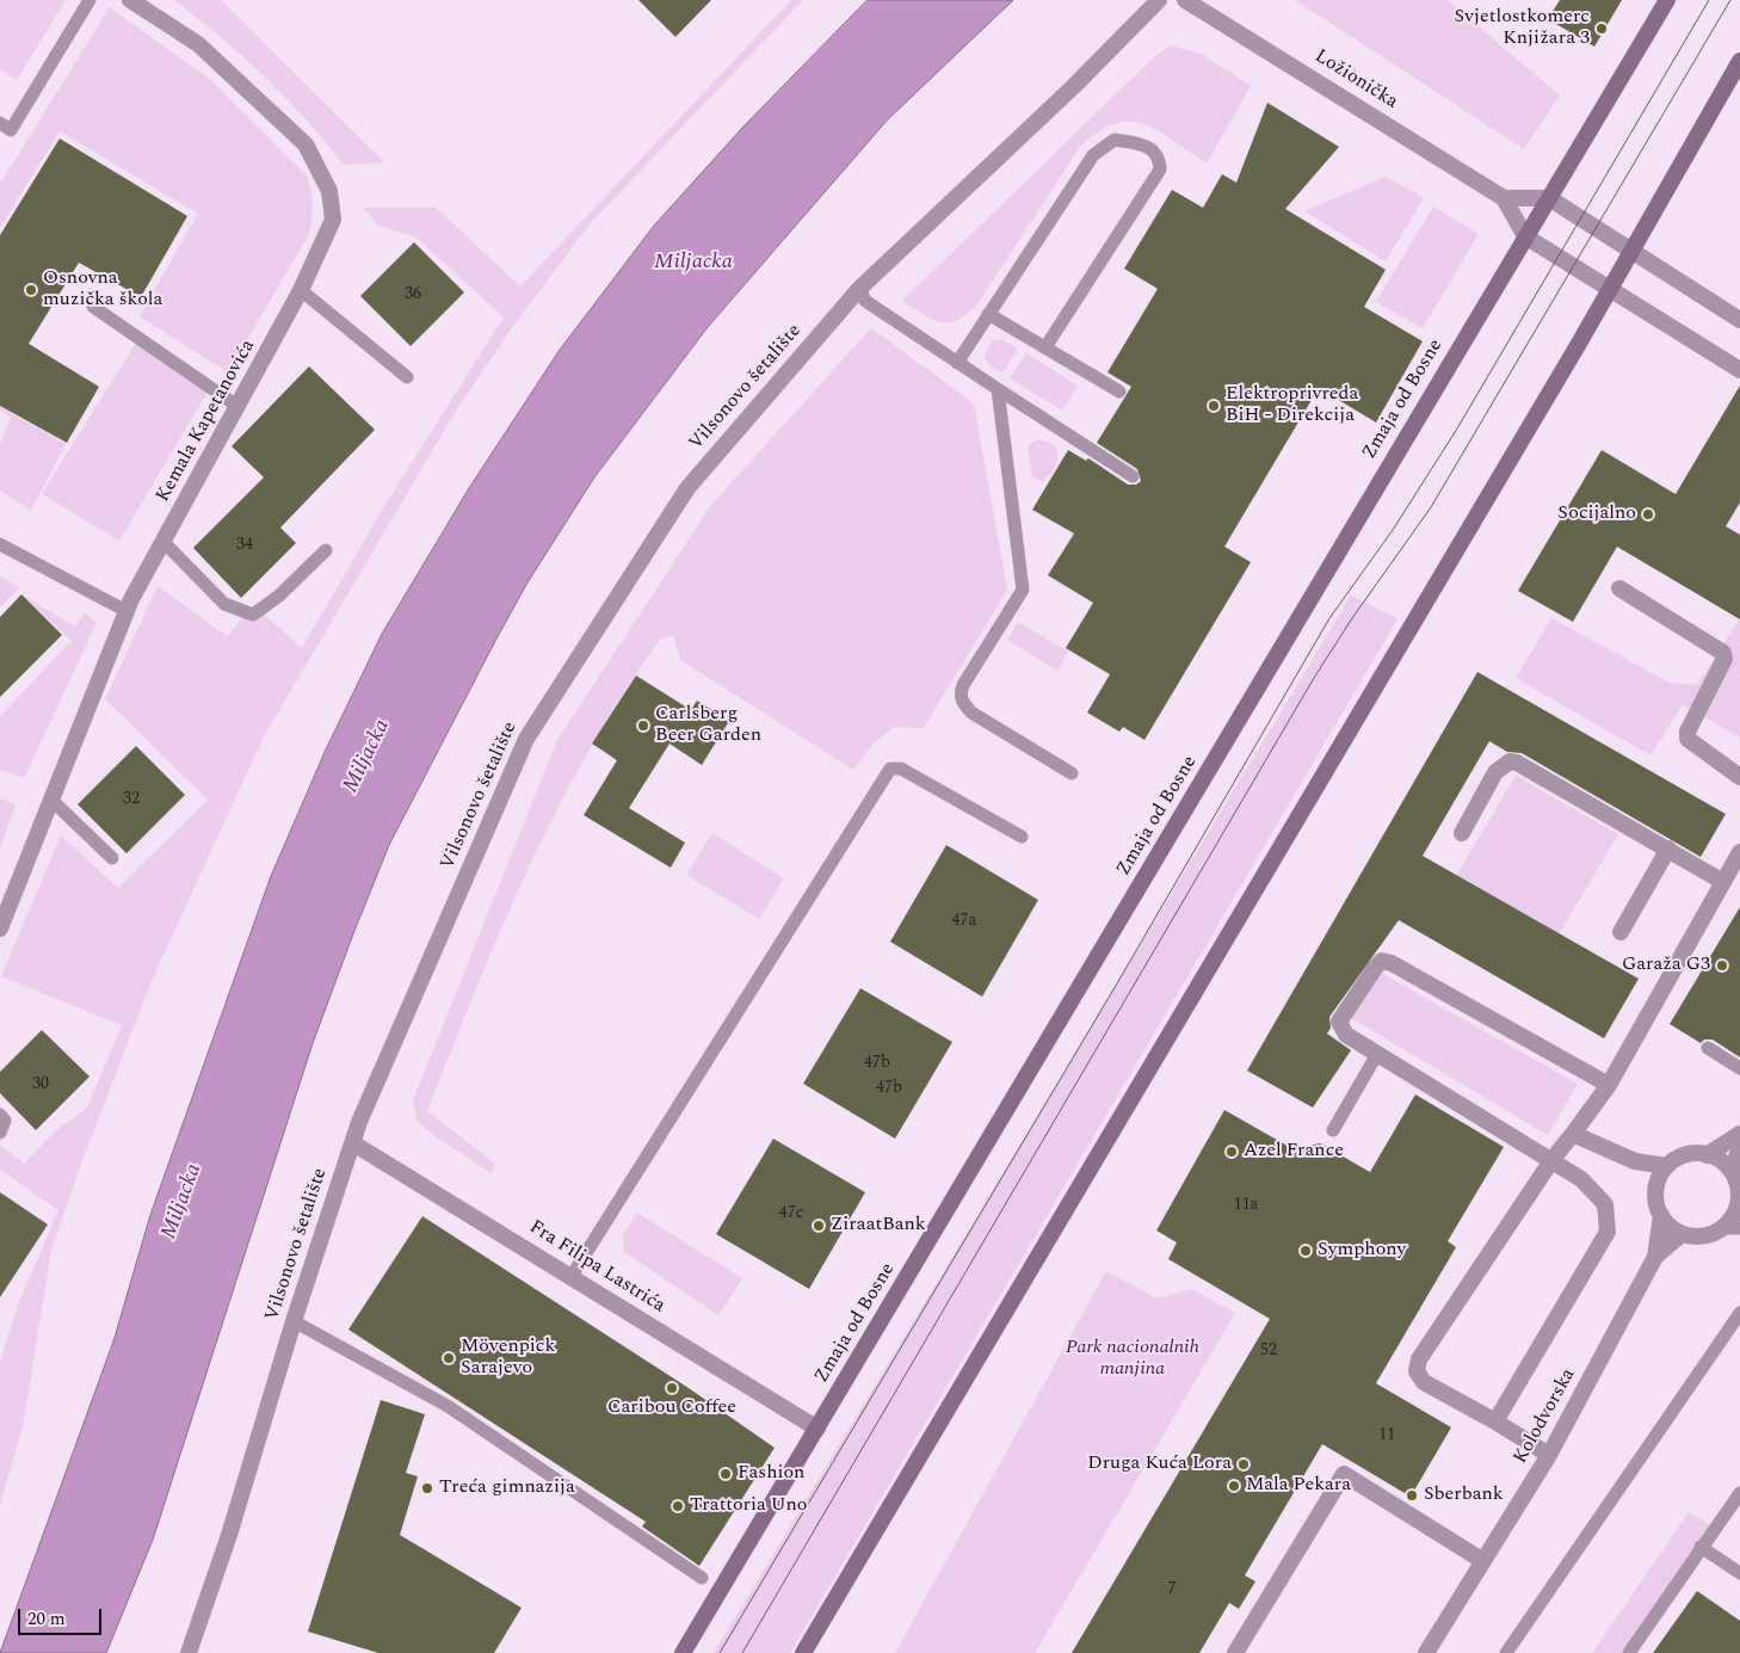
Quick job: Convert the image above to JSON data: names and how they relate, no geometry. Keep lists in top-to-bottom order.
{
  "streets": {
    "main road": ["Zmaja od Bosne"],
    "street": [
      "Ložionička",
      "Vilsonovo šetalište",
      "Kemala Kapetanovića",
      "Fra Filipa Lastrića",
      "Kolodvorska"
    ]
  },
  "crossings": [
    ["Ložionička", "Zmaja od Bosne"],
    ["Vilsonovo šetalište", "Fra Filipa Lastrića"],
    ["Zmaja od Bosne", "Fra Filipa Lastrića"]
  ],
  "water": ["Miljacka"],
  "parks": ["Park nacionalnih manjina"],
  "places": [
    "Svjetlostkomerc Knjižara 3",
    "Osnovna muzička škola",
    "Elektroprivreda BiH - Direkcija",
    "Socijalno",
    "Carlsberg Beer Garden",
    "Garaža G3",
    "Azel France",
    "ZiraatBank",
    "Symphony",
    "Mövenpick Sarajevo",
    "Caribou Coffee",
    "Druga Kuća Lora",
    "Fashion",
    "Mala Pekara",
    "Treća gimnazija",
    "Sberbank",
    "Trattoria Uno"
  ],
  "house_numbers": [
    "36",
    "34",
    "32",
    "47a",
    "47b",
    "30",
    "47b",
    "11a",
    "47c",
    "52",
    "11",
    "7"
  ],
  "scale_bar": "20 m"
}
